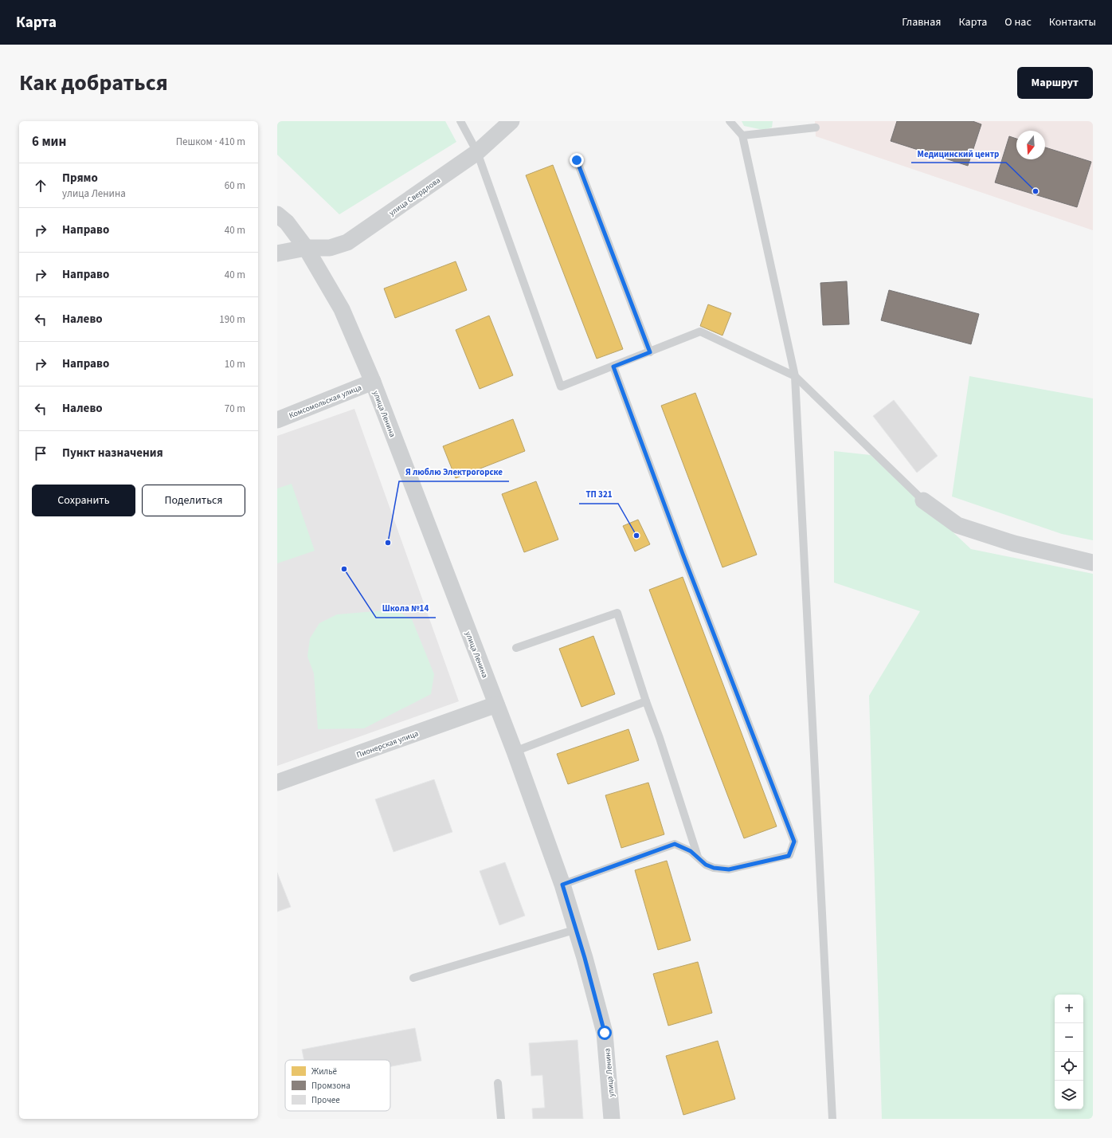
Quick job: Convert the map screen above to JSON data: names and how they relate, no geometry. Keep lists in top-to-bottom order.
{
  "streets": {
    "street": [
      "улица Свердлова",
      "Комсомольская улица",
      "улица Ленина",
      "Пионерская улица"
    ]
  },
  "crossings": [
    ["улица Свердлова", "улица Ленина"],
    ["Комсомольская улица", "улица Ленина"],
    ["улица Ленина", "Пионерская улица"]
  ],
  "places": [
    "Медицинский центр",
    "ТП 321",
    "Я люблю Электрогорске",
    "Школа №14"
  ],
  "legend": ["Жильё", "Промзона", "Прочее"],
  "north": "bottom",
  "page": {
    "header": "Карта",
    "nav": [
      "Главная",
      "Карта",
      "О нас",
      "Контакты"
    ],
    "title": "Как добраться",
    "buttons": [
      "Маршрут",
      ["Сохранить", "Поделиться"]
    ],
    "heading": ["6 мин", "Пешком · 410 m"],
    "list": [
      ["Прямо", "улица Ленина", "60 m"],
      ["Направо", "40 m"],
      ["Направо", "40 m"],
      ["Налево", "190 m"],
      ["Направо", "10 m"],
      ["Налево", "70 m"],
      "Пункт назначения"
    ],
    "map_buttons": ["+", "−"]
  }
}
